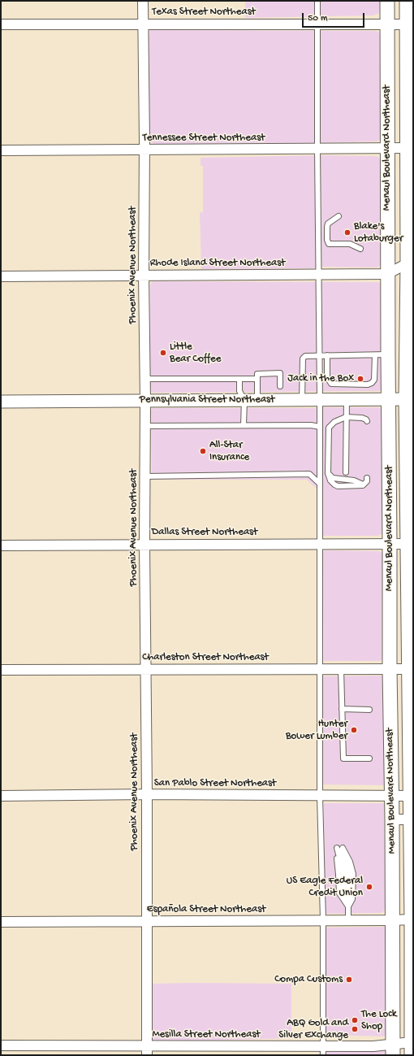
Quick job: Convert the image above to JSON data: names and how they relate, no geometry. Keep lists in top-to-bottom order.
{
  "streets": {
    "main road": ["Menaul Boulevard Northeast"],
    "street": [
      "Texas Street Northeast",
      "Tennessee Street Northeast",
      "Rhode Island Street Northeast",
      "Phoenix Avenue Northeast",
      "Pennsylvania Street Northeast",
      "Dallas Street Northeast",
      "Charleston Street Northeast",
      "San Pablo Street Northeast",
      "Española Street Northeast",
      "Mesilla Street Northeast"
    ]
  },
  "crossings": [
    ["Texas Street Northeast", "Menaul Boulevard Northeast"],
    ["Texas Street Northeast", "Phoenix Avenue Northeast"],
    ["Tennessee Street Northeast", "Menaul Boulevard Northeast"],
    ["Tennessee Street Northeast", "Phoenix Avenue Northeast"],
    ["Menaul Boulevard Northeast", "Rhode Island Street Northeast"],
    ["Menaul Boulevard Northeast", "Pennsylvania Street Northeast"],
    ["Menaul Boulevard Northeast", "Dallas Street Northeast"],
    ["Menaul Boulevard Northeast", "Charleston Street Northeast"],
    ["Menaul Boulevard Northeast", "San Pablo Street Northeast"],
    ["Menaul Boulevard Northeast", "Española Street Northeast"],
    ["Menaul Boulevard Northeast", "Mesilla Street Northeast"],
    ["Rhode Island Street Northeast", "Phoenix Avenue Northeast"],
    ["Phoenix Avenue Northeast", "Pennsylvania Street Northeast"],
    ["Phoenix Avenue Northeast", "Dallas Street Northeast"],
    ["Phoenix Avenue Northeast", "Charleston Street Northeast"],
    ["Phoenix Avenue Northeast", "San Pablo Street Northeast"],
    ["Phoenix Avenue Northeast", "Española Street Northeast"],
    ["Phoenix Avenue Northeast", "Mesilla Street Northeast"]
  ],
  "places": [
    "Blake's Lotaburger",
    "Little Bear Coffee",
    "Jack in the Box",
    "All-Star Insurance",
    "Hunter Bower Lumber",
    "US Eagle Federal Credit Union",
    "Compa Customs",
    "The Lock Shop",
    "ABQ Gold and Silver Exchange"
  ],
  "scale_bar": "50 m"
}
